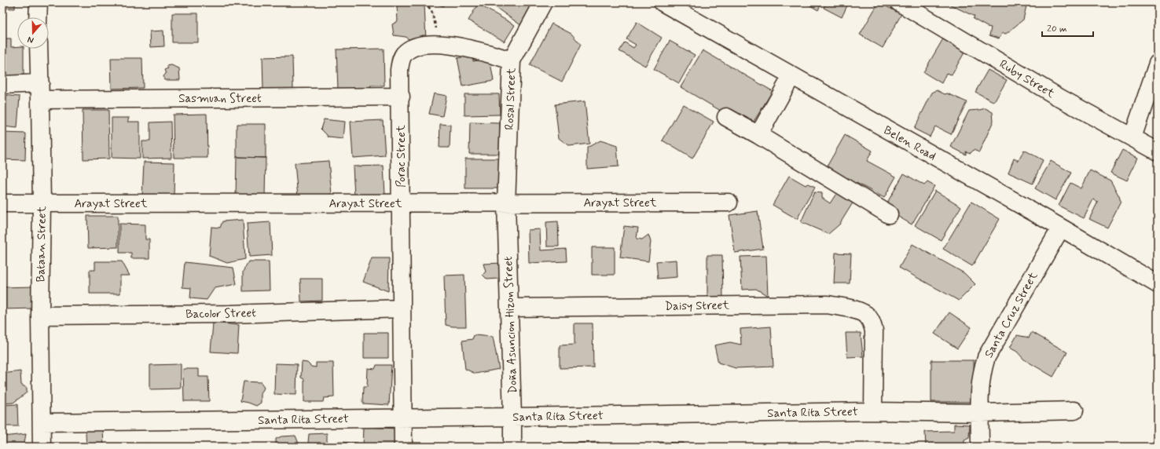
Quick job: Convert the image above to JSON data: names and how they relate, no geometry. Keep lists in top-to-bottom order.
{
  "streets": {
    "street": [
      "Ruby Street",
      "Sasmuan Street",
      "Rosal Street",
      "Belen Road",
      "Porac Street",
      "Arayat Street",
      "Bataan Street",
      "Daisy Street",
      "Bacolor Street",
      "Santa Cruz Street",
      "Doña Asuncion Hizon Street",
      "Santa Rita Street"
    ]
  },
  "crossings": [
    ["Sasmuan Street", "Porac Street"],
    ["Sasmuan Street", "Bataan Street"],
    ["Rosal Street", "Porac Street"],
    ["Rosal Street", "Arayat Street"],
    ["Rosal Street", "Doña Asuncion Hizon Street"],
    ["Belen Road", "Santa Cruz Street"],
    ["Porac Street", "Arayat Street"],
    ["Porac Street", "Bacolor Street"],
    ["Porac Street", "Santa Rita Street"],
    ["Arayat Street", "Bataan Street"],
    ["Arayat Street", "Doña Asuncion Hizon Street"],
    ["Bataan Street", "Bacolor Street"],
    ["Bataan Street", "Santa Rita Street"],
    ["Daisy Street", "Doña Asuncion Hizon Street"],
    ["Daisy Street", "Santa Rita Street"],
    ["Santa Cruz Street", "Santa Rita Street"],
    ["Doña Asuncion Hizon Street", "Santa Rita Street"]
  ],
  "scale_bar": "20 m",
  "north": "bottom"
}
